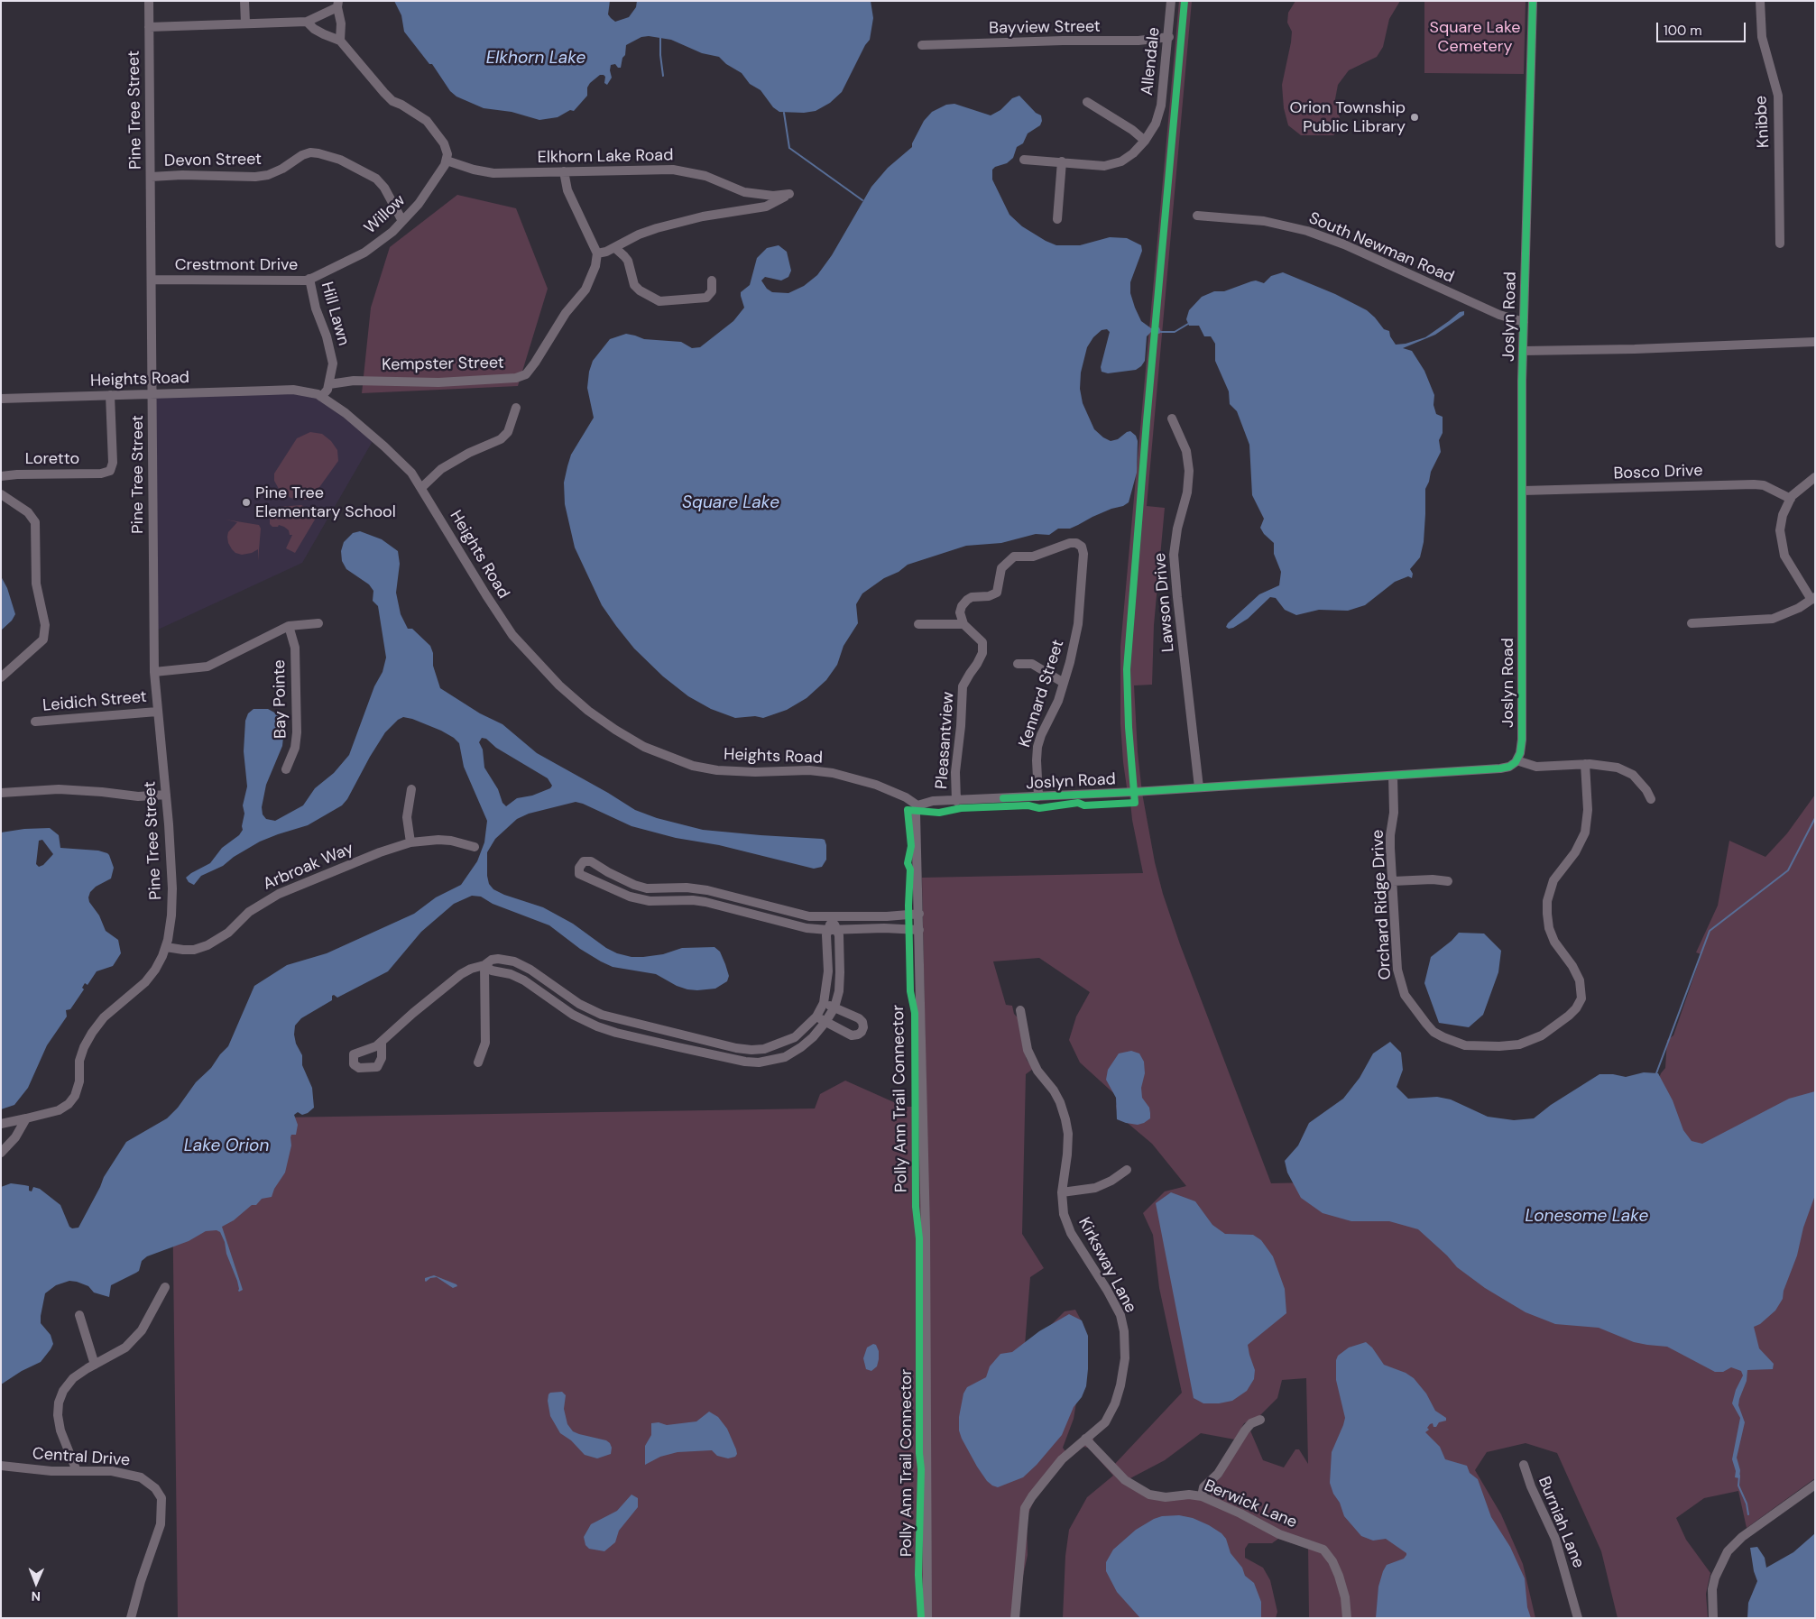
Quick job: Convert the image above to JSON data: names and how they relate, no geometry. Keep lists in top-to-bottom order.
{
  "streets": {
    "street": [
      "Bayview Street",
      "Allendale",
      "Pine Tree Street",
      "Knibbe",
      "Elkhorn Lake Road",
      "Devon Street",
      "Willow",
      "South Newman Road",
      "Crestmont Drive",
      "Hill Lawn",
      "Joslyn Road",
      "Kempster Street",
      "Heights Road",
      "Loretto",
      "Bosco Drive",
      "Lawson Drive",
      "Kennard Street",
      "Bay Pointe",
      "Leidich Street",
      "Pleasantview",
      "Arbroak Way",
      "Orchard Ridge Drive",
      "Kirksway Lane",
      "Central Drive",
      "Berwick Lane",
      "Burniah Lane"
    ],
    "cycle path": ["Polly Ann Trail Connector"]
  },
  "crossings": [
    ["Bayview Street", "Allendale"],
    ["Pine Tree Street", "Devon Street"],
    ["Pine Tree Street", "Crestmont Drive"],
    ["Pine Tree Street", "Heights Road"],
    ["Pine Tree Street", "Leidich Street"],
    ["Pine Tree Street", "Arbroak Way"],
    ["Elkhorn Lake Road", "Willow"],
    ["Devon Street", "Willow"],
    ["Willow", "Crestmont Drive"],
    ["South Newman Road", "Joslyn Road"],
    ["Crestmont Drive", "Hill Lawn"],
    ["Hill Lawn", "Kempster Street"],
    ["Joslyn Road", "Heights Road"],
    ["Joslyn Road", "Bosco Drive"],
    ["Joslyn Road", "Lawson Drive"],
    ["Joslyn Road", "Kennard Street"],
    ["Joslyn Road", "Pleasantview"],
    ["Joslyn Road", "Orchard Ridge Drive"],
    ["Heights Road", "Loretto"],
    ["Kennard Street", "Pleasantview"],
    ["Bay Pointe", "Leidich Street"],
    ["Kirksway Lane", "Berwick Lane"]
  ],
  "water": [
    "Elkhorn Lake",
    "Square Lake",
    "Lake Orion",
    "Lonesome Lake"
  ],
  "parks": ["Square Lake Cemetery"],
  "places": ["Orion Township Public Library", "Pine Tree Elementary School"],
  "scale_bar": "100 m",
  "north": "bottom"
}
